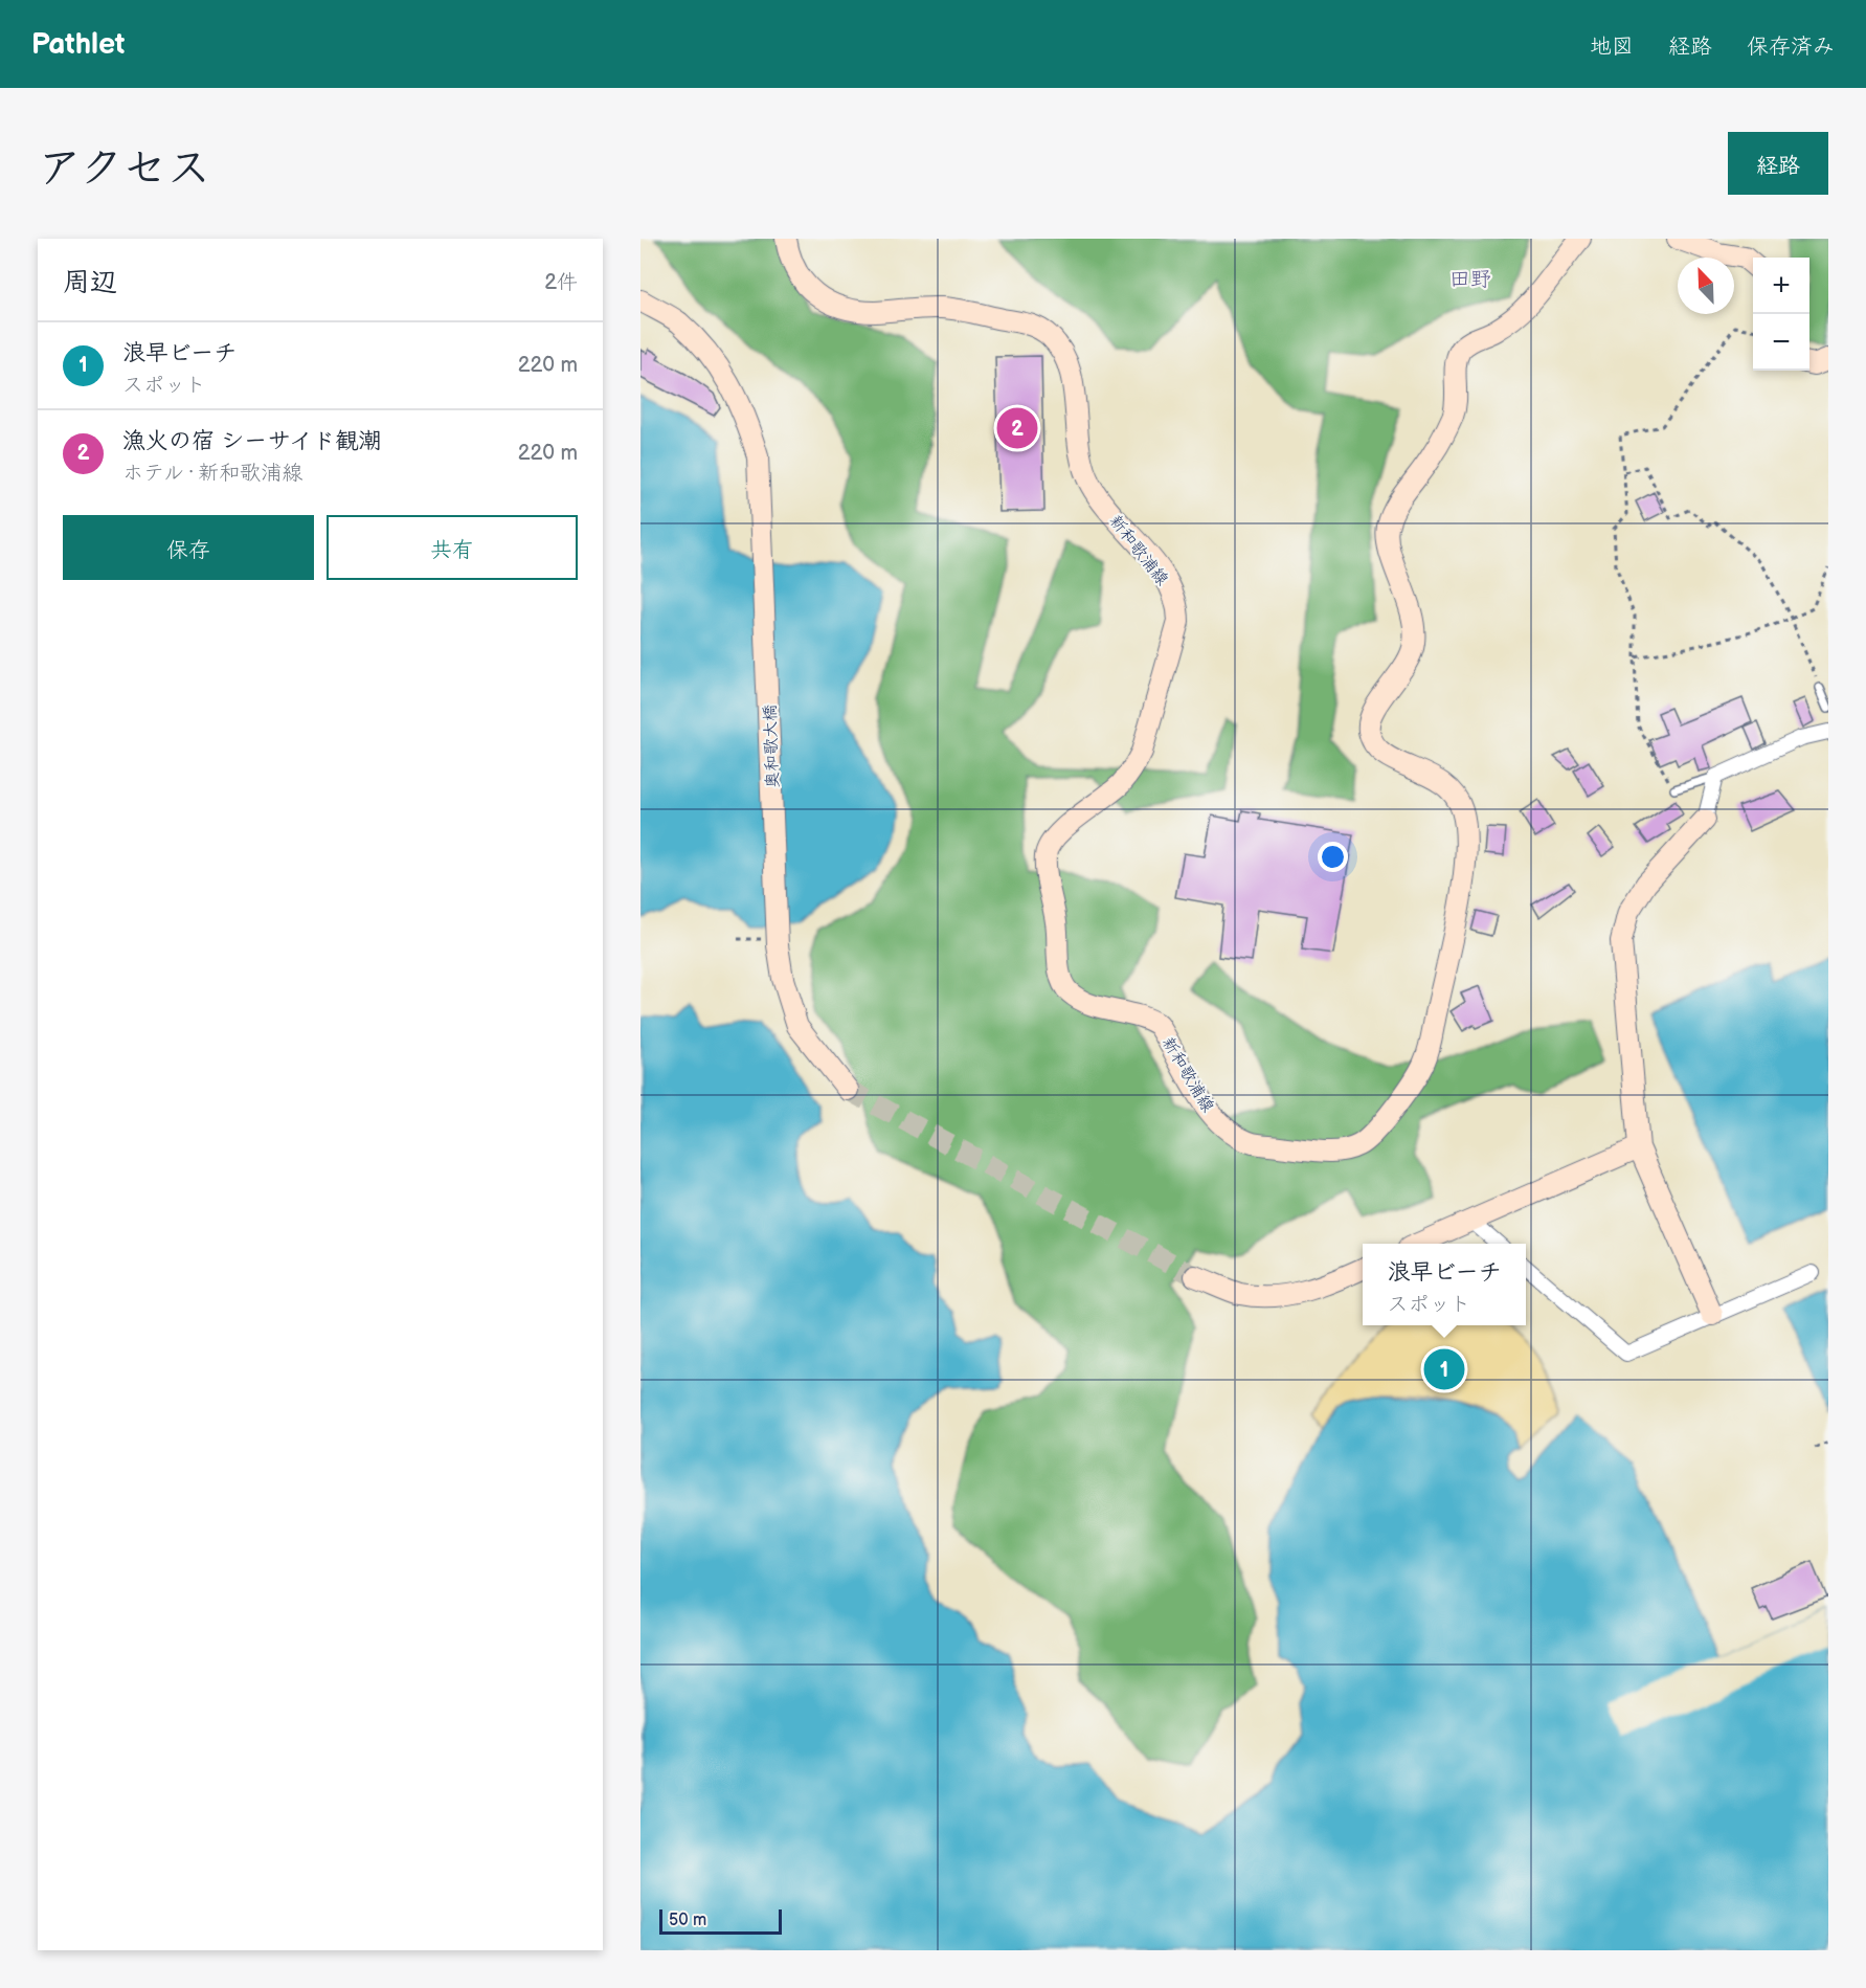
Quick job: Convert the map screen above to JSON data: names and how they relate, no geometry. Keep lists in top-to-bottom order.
{
  "streets": {
    "main road": ["新和歌浦線", "奥和歌大橋"]
  },
  "districts": ["田野"],
  "scale_bar": "50 m",
  "north": "top left",
  "page": {
    "header": "Pathlet",
    "nav": ["地図", "経路", "保存済み"],
    "title": "アクセス",
    "buttons": [
      "経路",
      ["保存", "共有"]
    ],
    "heading": ["周辺", "2件"],
    "map_buttons": ["+", "−"],
    "list": [
      {
        "mark": "1",
        "name": "浪早ビーチ",
        "note": "スポット",
        "value": "220 m"
      },
      {
        "mark": "2",
        "name": "漁火の宿 シーサイド観潮",
        "note": "ホテル · 新和歌浦線",
        "value": "220 m"
      }
    ],
    "pins": ["2", "1"],
    "popup": ["浪早ビーチ", "スポット"],
    "scale": "50 m"
  }
}
